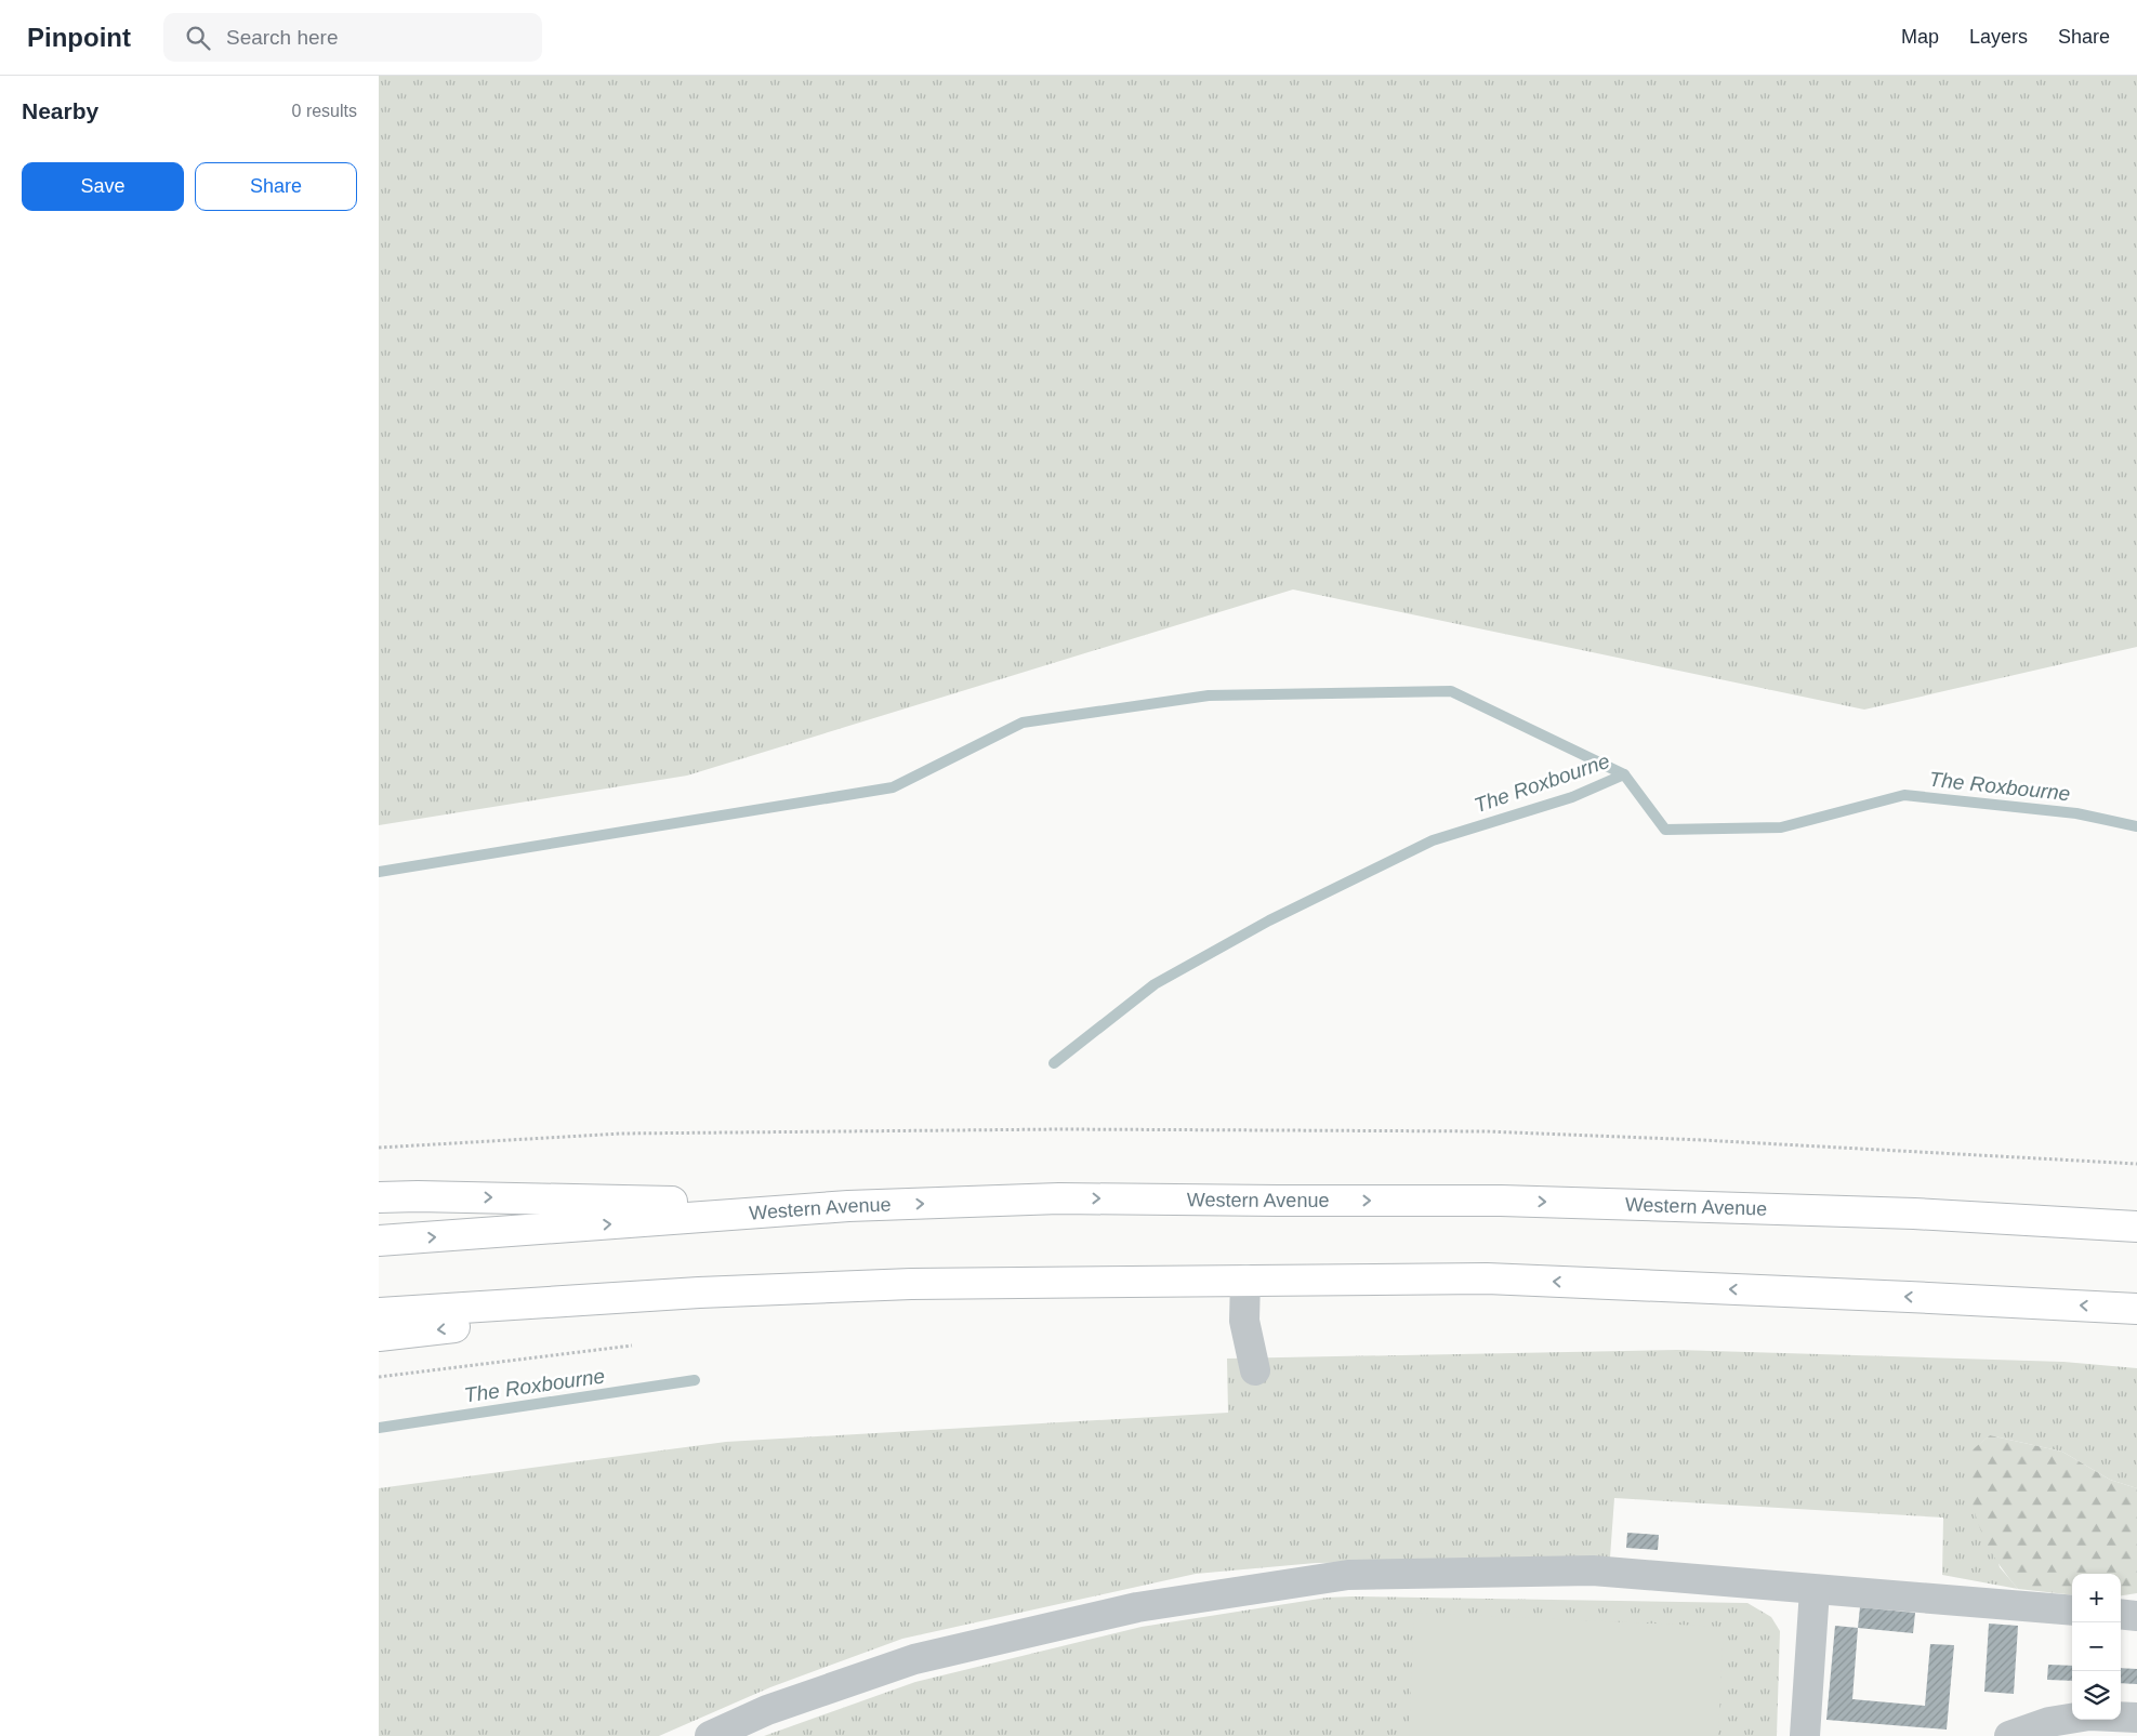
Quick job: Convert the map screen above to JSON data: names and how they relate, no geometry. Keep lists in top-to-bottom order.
{
  "streets": {
    "highway": ["Western Avenue"]
  },
  "water": ["The Roxbourne"],
  "page": {
    "header": "Pinpoint",
    "search": "Search here",
    "nav": ["Map", "Layers", "Share"],
    "heading": ["Nearby", "0 results"],
    "buttons": ["Save", "Share"],
    "map_buttons": ["+", "−"]
  }
}
